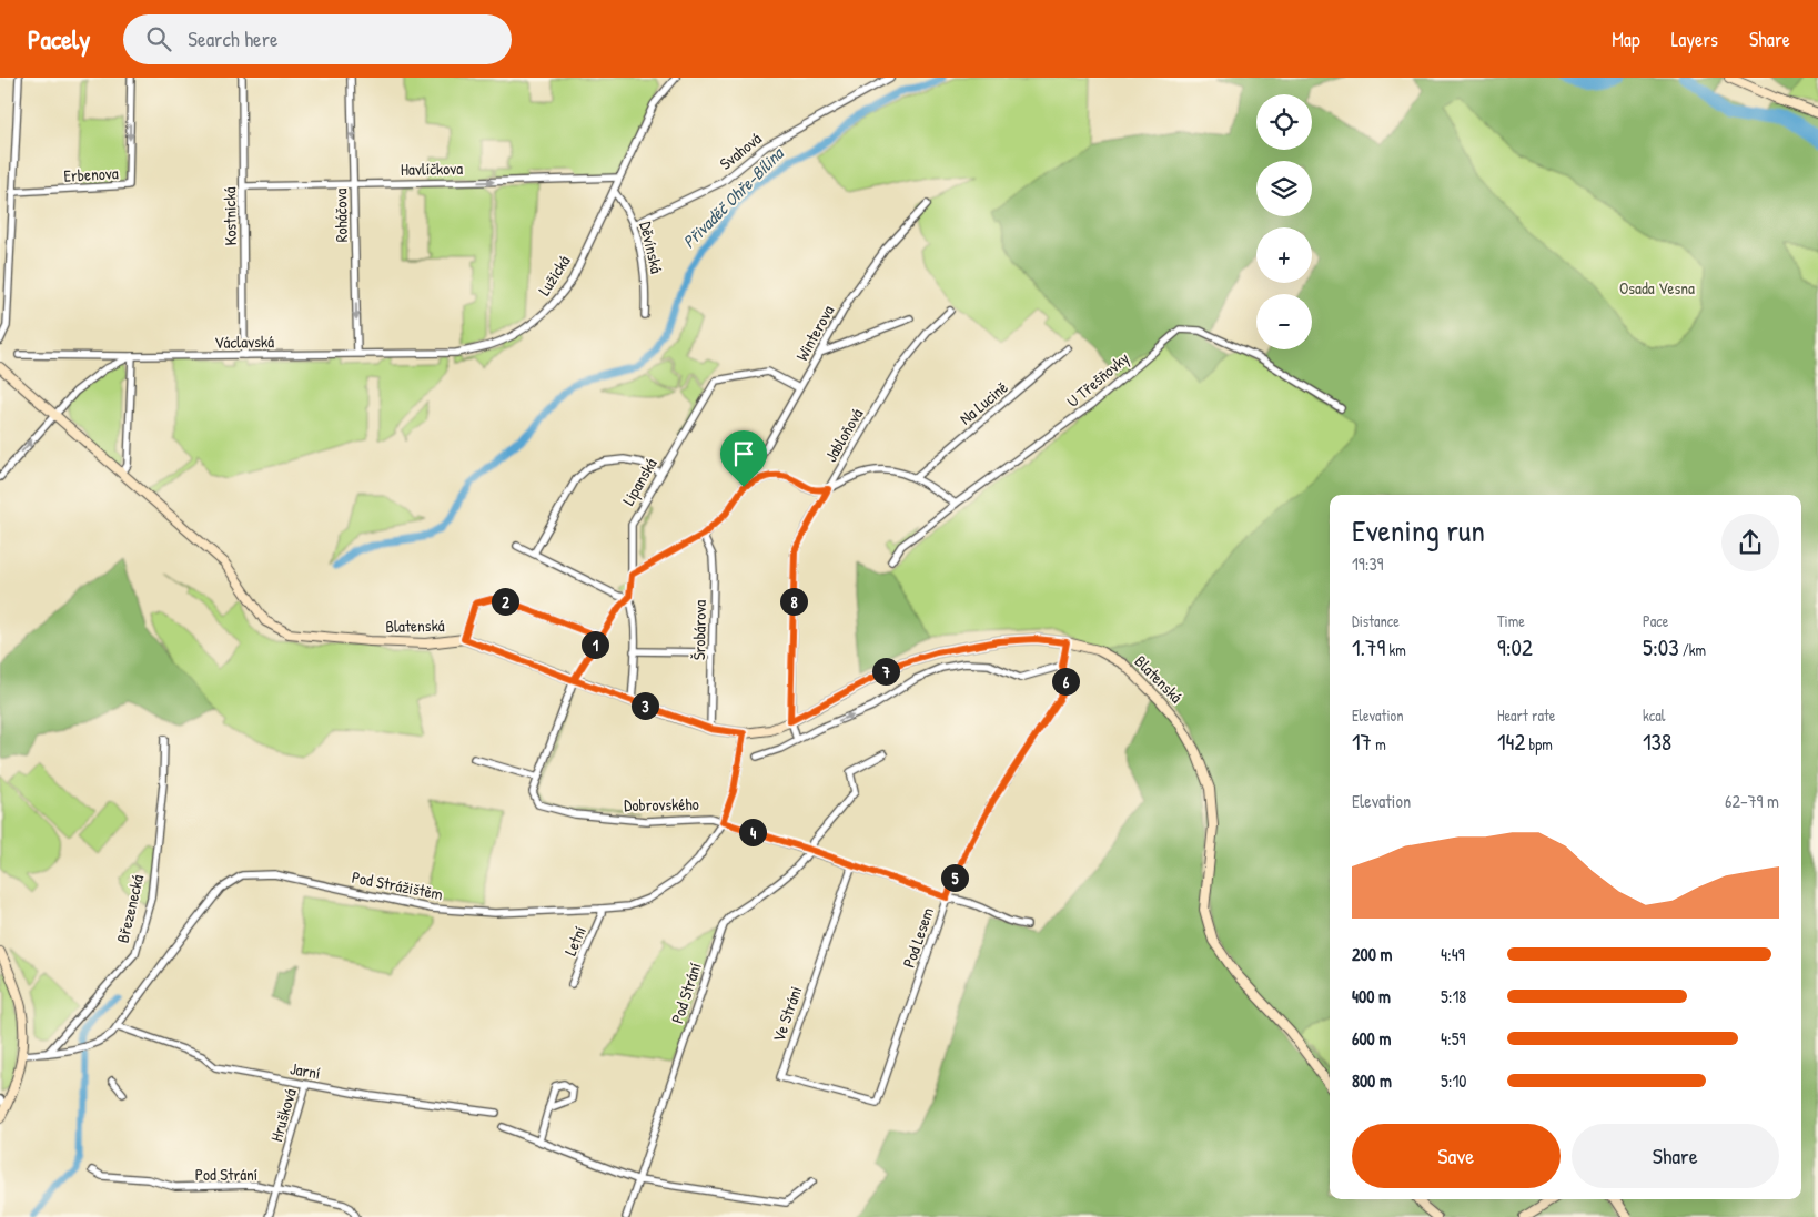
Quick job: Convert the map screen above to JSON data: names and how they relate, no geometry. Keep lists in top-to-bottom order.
{
  "streets": {
    "street": [
      "Svahová",
      "Havlíčkova",
      "Erbenova",
      "Roháčova",
      "Kostnická",
      "Děvínská",
      "Lužická",
      "Winterova",
      "Václavská",
      "U Třešňovky",
      "Na Lucině",
      "Jabloňová",
      "Lipanská",
      "Blatenská",
      "Šrobárova",
      "Dobrovského",
      "Pod Strážištěm",
      "Březenecká",
      "Pod Lesem",
      "Letní",
      "Pod Strání",
      "Ve Stráni",
      "Jarní",
      "Hrušková"
    ]
  },
  "crossings": [
    ["Svahová", "Děvínská"],
    ["Havlíčkova", "Roháčova"],
    ["Havlíčkova", "Kostnická"],
    ["Havlíčkova", "Lužická"],
    ["Roháčova", "Lužická"],
    ["Roháčova", "Václavská"],
    ["Kostnická", "Václavská"],
    ["Děvínská", "Lužická"],
    ["Lužická", "Václavská"],
    ["Winterova", "Lipanská"],
    ["Winterova", "Šrobárova"],
    ["Václavská", "Blatenská"],
    ["Jabloňová", "Blatenská"],
    ["Lipanská", "Blatenská"],
    ["Blatenská", "Šrobárova"],
    ["Blatenská", "Dobrovského"],
    ["Blatenská", "Pod Strážištěm"],
    ["Blatenská", "Pod Lesem"],
    ["Dobrovského", "Pod Strážištěm"],
    ["Dobrovského", "Pod Lesem"],
    ["Dobrovského", "Pod Strání"],
    ["Dobrovského", "Ve Stráni"],
    ["Pod Strážištěm", "Březenecká"],
    ["Pod Strážištěm", "Letní"],
    ["Pod Strážištěm", "Jarní"],
    ["Pod Lesem", "Ve Stráni"],
    ["Pod Strání", "Hrušková"],
    ["Jarní", "Hrušková"]
  ],
  "one_way": ["Havlíčkova", "Roháčova"],
  "water": ["Přivaděč Ohře-Bílina"],
  "parks": ["Osada Vesna"],
  "page": {
    "header": "Pacely",
    "search": "Search here",
    "nav": ["Map", "Layers", "Share"],
    "map_buttons": ["+", "−"],
    "heading": ["Evening run", "19:39"],
    "pins": [
      "2",
      "8",
      "1",
      "7",
      "6",
      "3",
      "4",
      "5"
    ],
    "stats": [
      ["Distance", "1.79 km"],
      ["Time", "9:02"],
      ["Pace", "5:03 /km"],
      ["Elevation", "17 m"],
      ["Heart rate", "142 bpm"],
      ["kcal", "138"]
    ],
    "chart": ["Elevation", "62–79 m"],
    "list": [
      {
        "name": "200 m",
        "note": "4:49"
      },
      {
        "name": "400 m",
        "note": "5:18"
      },
      {
        "name": "600 m",
        "note": "4:59"
      },
      {
        "name": "800 m",
        "note": "5:10"
      }
    ],
    "buttons": ["Save", "Share"]
  }
}
